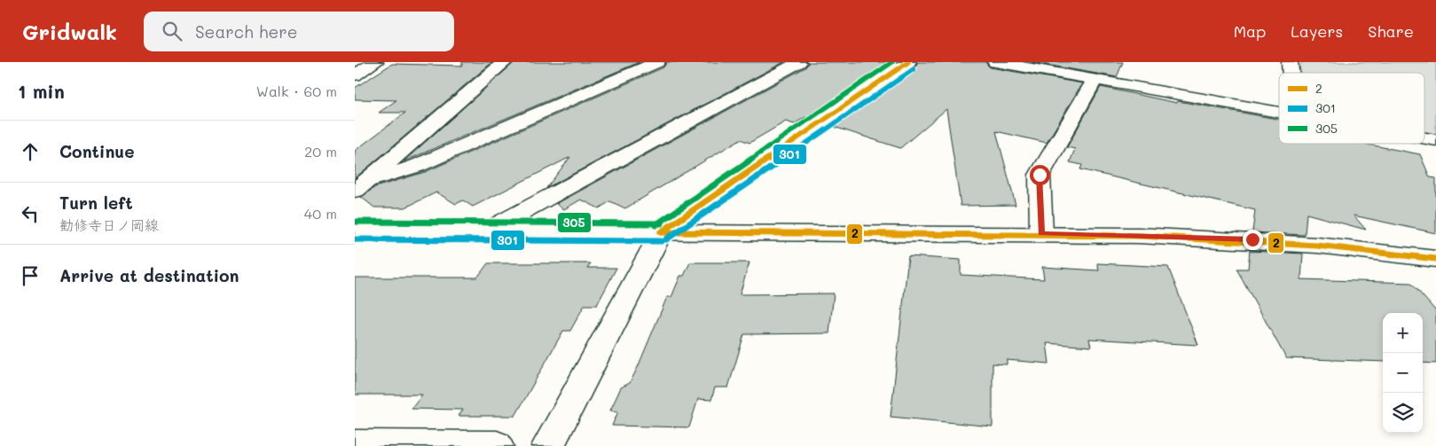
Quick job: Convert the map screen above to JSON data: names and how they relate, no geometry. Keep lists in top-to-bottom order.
{
  "lines": ["transit line 2", "transit line 305", "transit line 301"],
  "legend": ["2", "301", "305"],
  "page": {
    "header": "Gridwalk",
    "search": "Search here",
    "nav": ["Map", "Layers", "Share"],
    "heading": ["1 min", "Walk · 60 m"],
    "list": [
      ["Continue", "20 m"],
      ["Turn left", "勧修寺日ノ岡線", "40 m"],
      "Arrive at destination"
    ],
    "map_buttons": ["+", "−"]
  }
}
